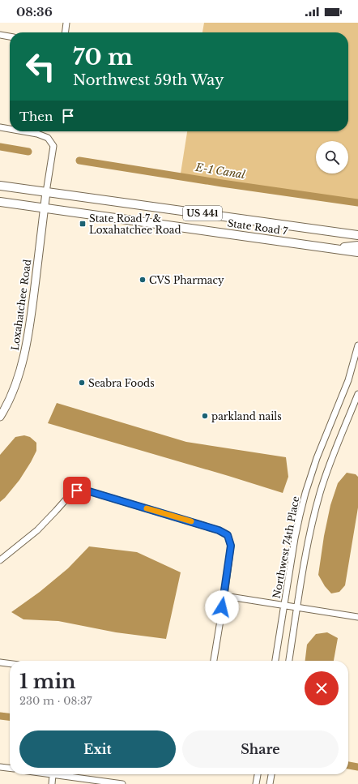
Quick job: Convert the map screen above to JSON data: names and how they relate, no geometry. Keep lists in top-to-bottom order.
{
  "streets": {
    "main road": ["US 441", "State Road 7", "Loxahatchee Road"],
    "street": ["Northwest 74th Place"]
  },
  "crossings": [
    ["State Road 7", "Loxahatchee Road"]
  ],
  "water": ["E-1 Canal"],
  "places": {
    "transit": ["State Road 7 & Loxahatchee Road"],
    "other": ["CVS Pharmacy", "Seabra Foods", "parkland nails"]
  },
  "page": {
    "status": "08:36",
    "turn": ["70 m", "Northwest 59th Way"],
    "then": "Then",
    "heading": ["1 min", "230 m · 08:37"],
    "buttons": ["Exit", "Share"]
  }
}
